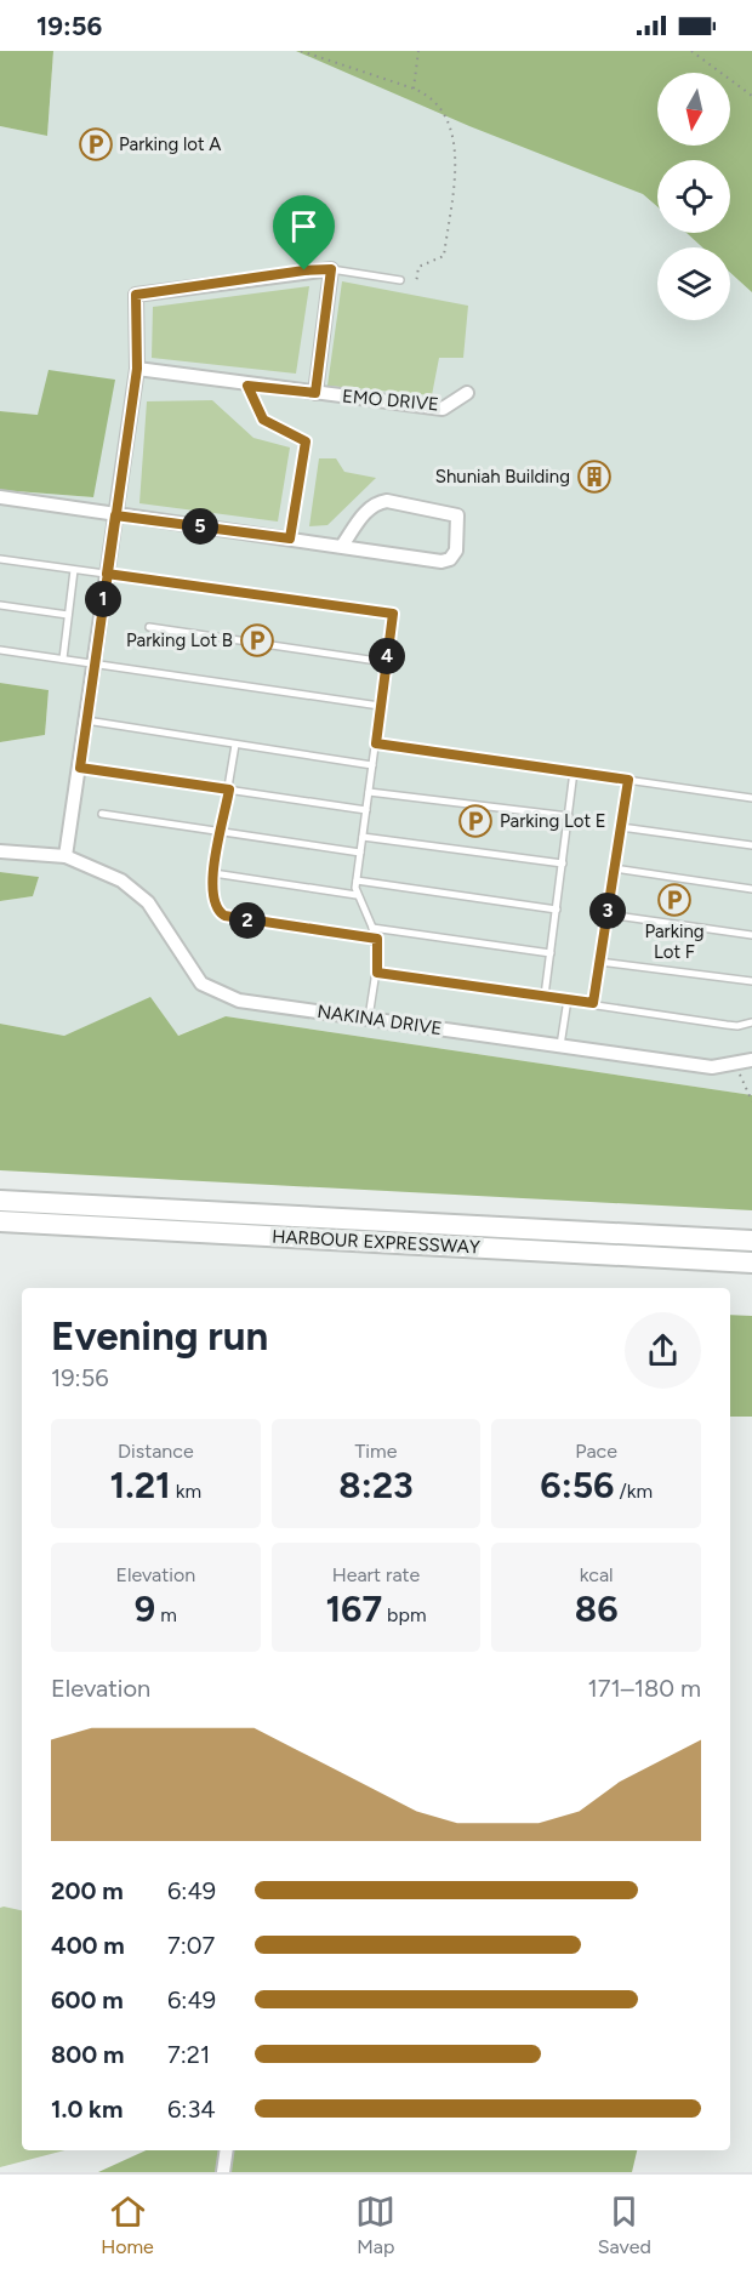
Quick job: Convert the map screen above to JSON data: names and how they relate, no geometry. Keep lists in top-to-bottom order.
{
  "streets": {
    "main road": ["HARBOUR EXPRESSWAY"],
    "street": ["EMO DRIVE", "NAKINA DRIVE"]
  },
  "places": {
    "parking": [
      "Parking lot A",
      "Parking Lot B",
      "Parking Lot E",
      "Parking Lot F"
    ],
    "building": ["Shuniah Building"]
  },
  "north": "bottom",
  "page": {
    "status": "19:56",
    "pins": [
      "5",
      "1",
      "4",
      "3",
      "2"
    ],
    "heading": ["Evening run", "19:56"],
    "stats": [
      ["Distance", "1.21 km"],
      ["Time", "8:23"],
      ["Pace", "6:56 /km"],
      ["Elevation", "9 m"],
      ["Heart rate", "167 bpm"],
      ["kcal", "86"]
    ],
    "chart": ["Elevation", "171–180 m"],
    "list": [
      {
        "name": "200 m",
        "note": "6:49"
      },
      {
        "name": "400 m",
        "note": "7:07"
      },
      {
        "name": "600 m",
        "note": "6:49"
      },
      {
        "name": "800 m",
        "note": "7:21"
      },
      {
        "name": "1.0 km",
        "note": "6:34"
      }
    ],
    "tabs": ["Home", "Map", "Saved"]
  }
}
